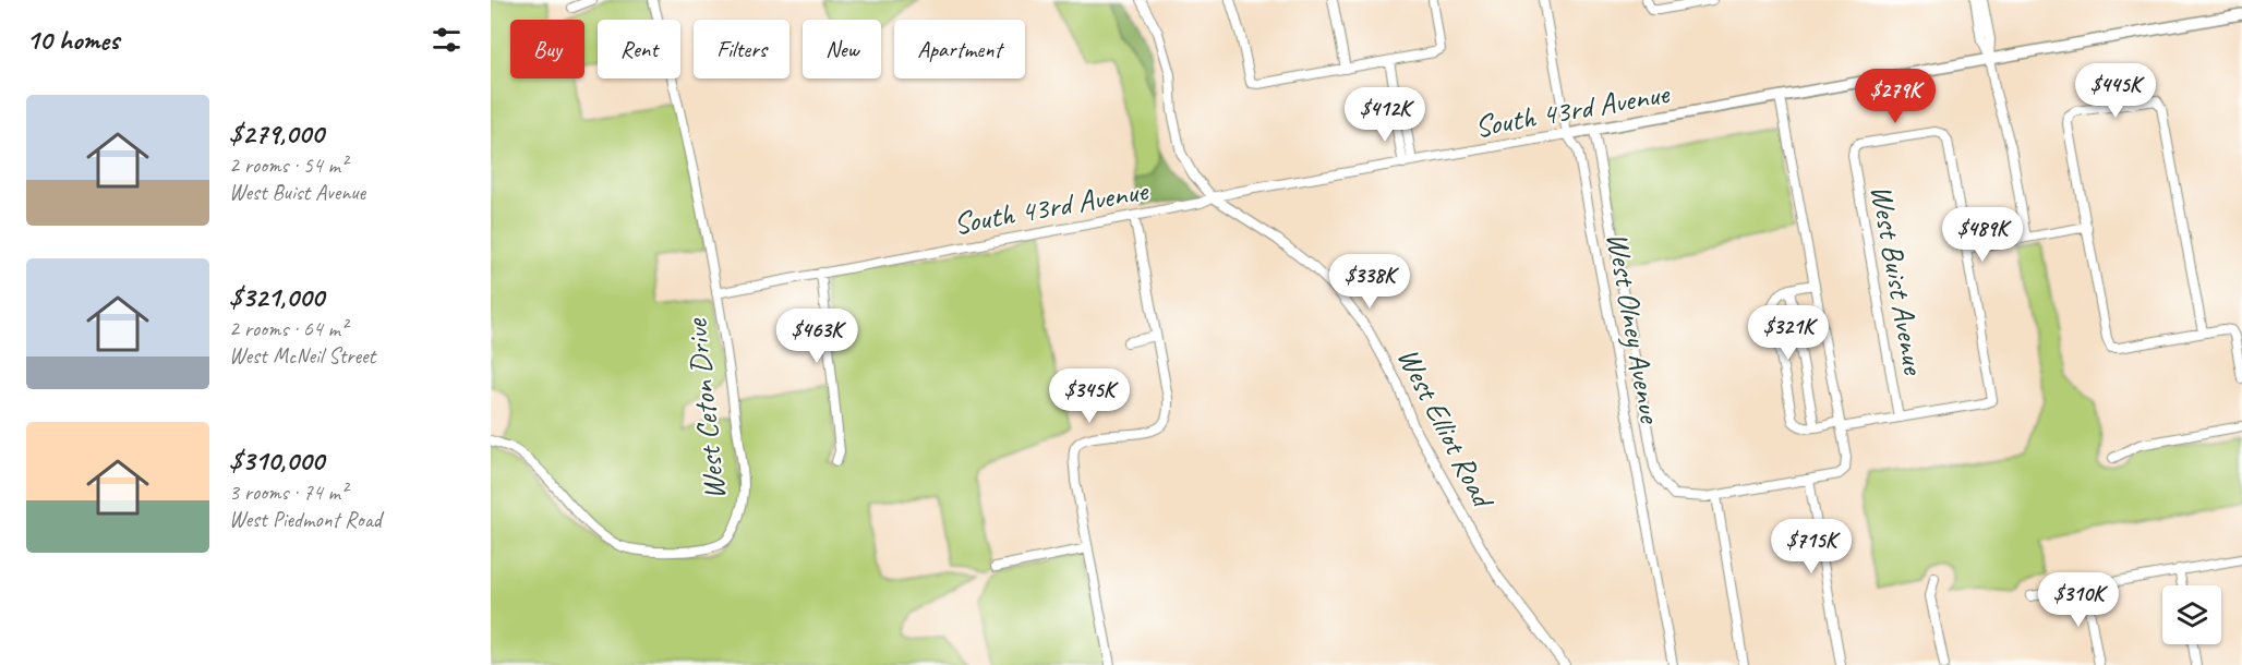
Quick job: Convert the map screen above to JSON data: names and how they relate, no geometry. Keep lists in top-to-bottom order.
{
  "streets": {
    "street": [
      "South 43rd Avenue",
      "West Buist Avenue",
      "West Olney Avenue",
      "West Ceton Drive",
      "West Elliot Road"
    ]
  },
  "crossings": [
    ["South 43rd Avenue", "West Olney Avenue"],
    ["South 43rd Avenue", "West Ceton Drive"],
    ["South 43rd Avenue", "West Elliot Road"]
  ],
  "page": {
    "heading": "10 homes",
    "chip": [
      "Buy",
      "Rent",
      "Filters",
      "New",
      "Apartment"
    ],
    "price": [
      "$445K",
      "$279K",
      "$412K",
      "$489K",
      "$338K",
      "$321K",
      "$463K",
      "$345K",
      "$715K",
      "$310K"
    ],
    "list": [
      {
        "name": "$279,000",
        "note": "2 rooms · 54 m² · West Buist Avenue"
      },
      {
        "name": "$321,000",
        "note": "2 rooms · 64 m² · West McNeil Street"
      },
      {
        "name": "$310,000",
        "note": "3 rooms · 74 m² · West Piedmont Road"
      }
    ]
  }
}
